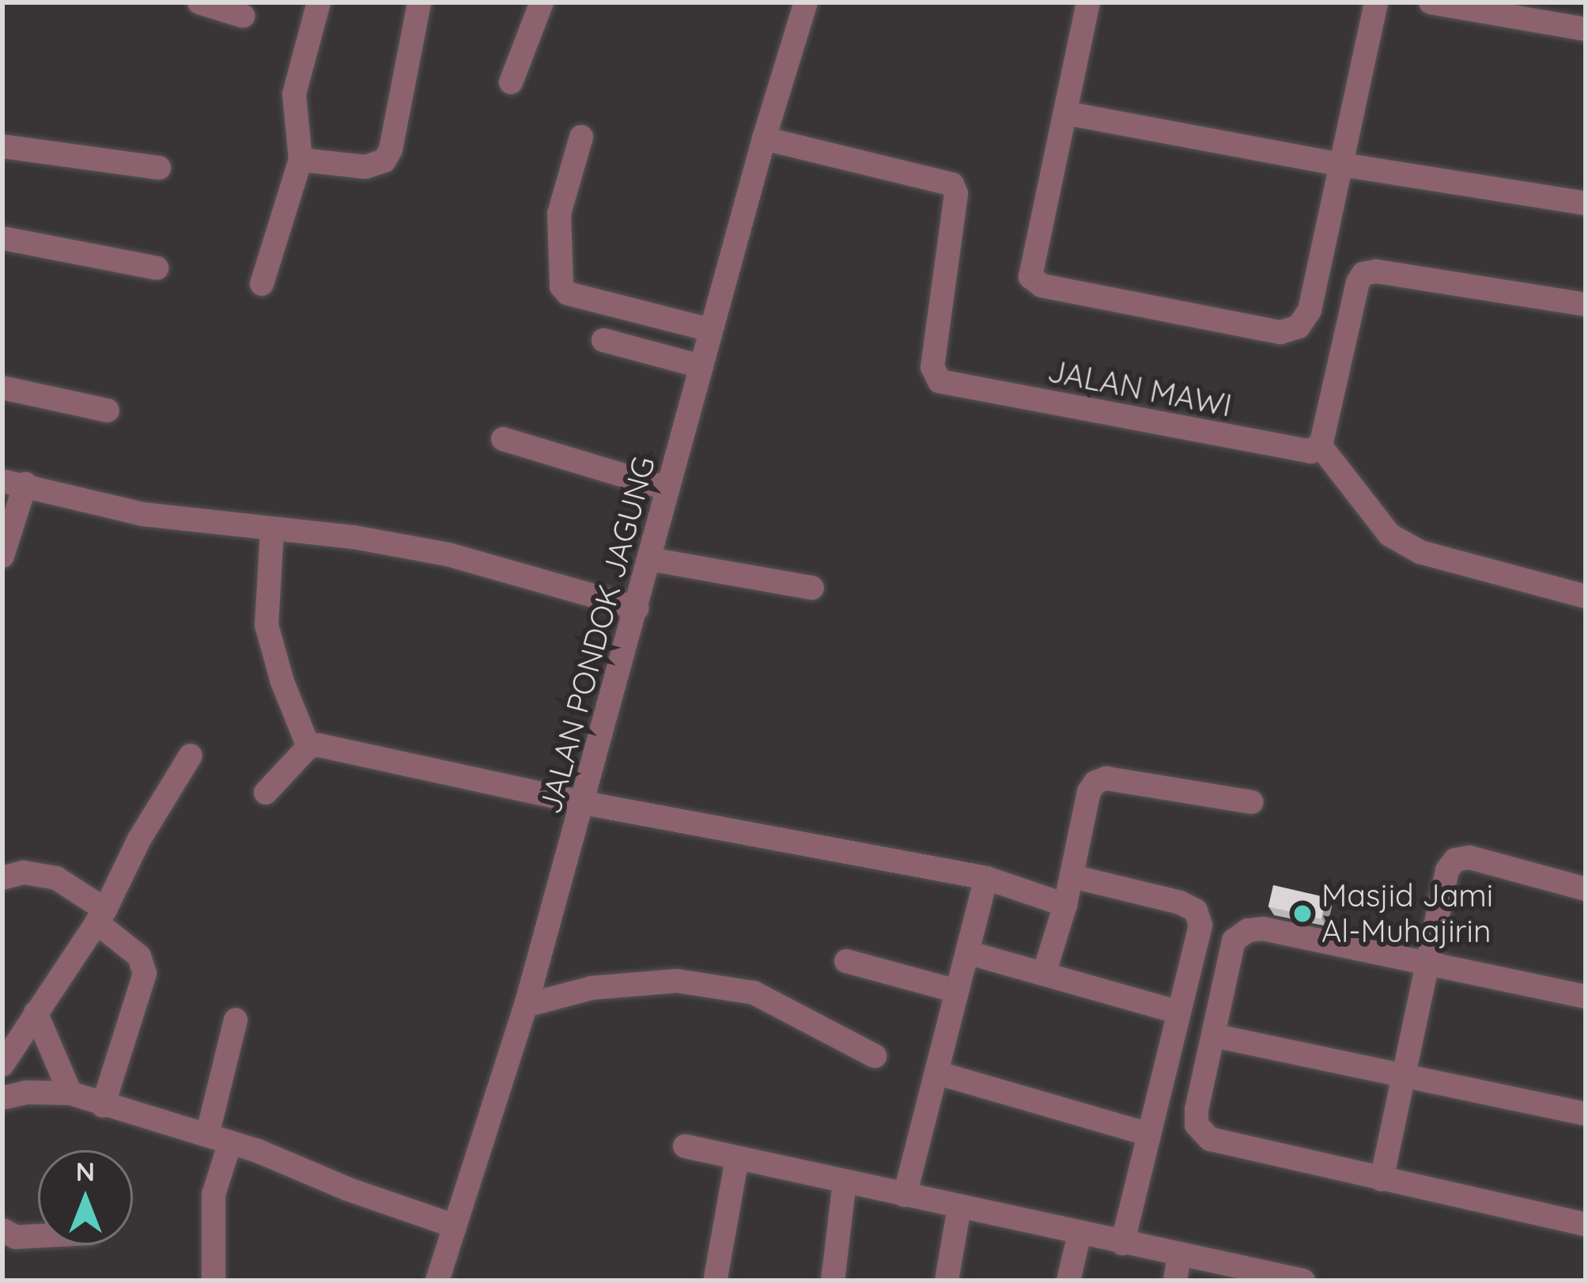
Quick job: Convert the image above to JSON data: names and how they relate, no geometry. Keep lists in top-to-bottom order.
{
  "streets": {
    "street": ["JALAN MAWI", "JALAN PONDOK JAGUNG"]
  },
  "crossings": [
    ["JALAN MAWI", "JALAN PONDOK JAGUNG"]
  ],
  "places": ["Masjid Jami Al-Muhajirin"],
  "north": "top"
}
